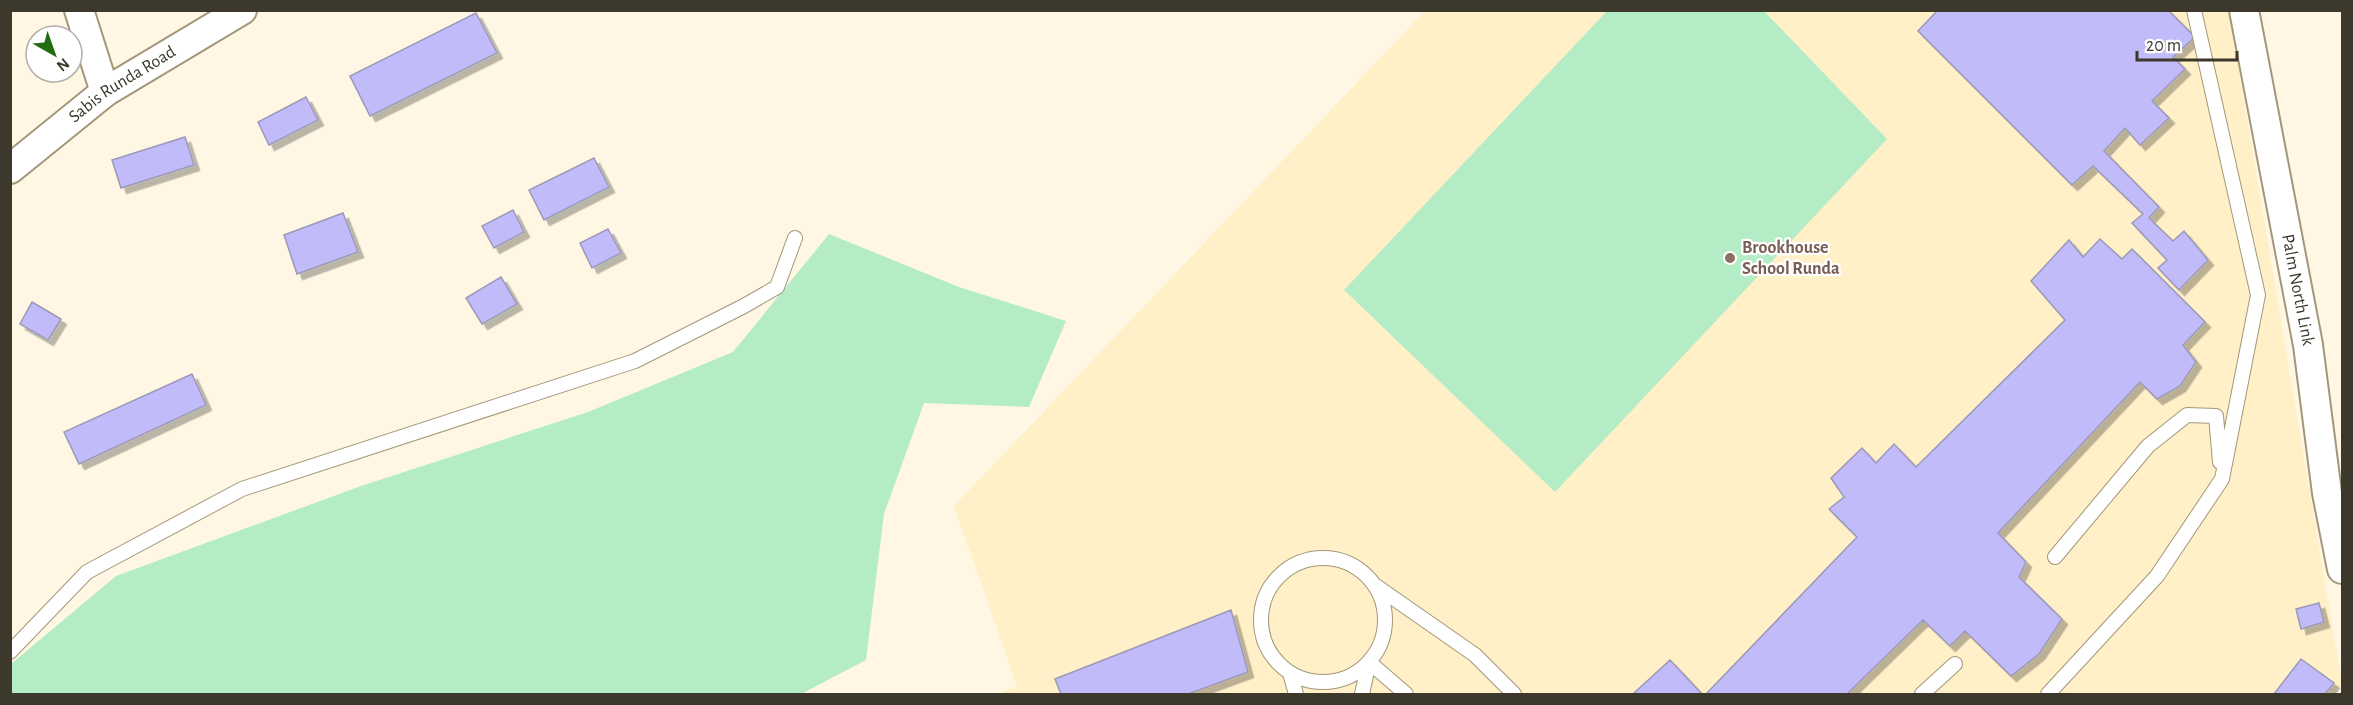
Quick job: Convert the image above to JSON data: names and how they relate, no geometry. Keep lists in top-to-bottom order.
{
  "streets": {
    "street": ["Sabis Runda Road", "Palm North Link"]
  },
  "places": ["Brookhouse School Runda"],
  "scale_bar": "20 m",
  "north": "bottom right"
}
